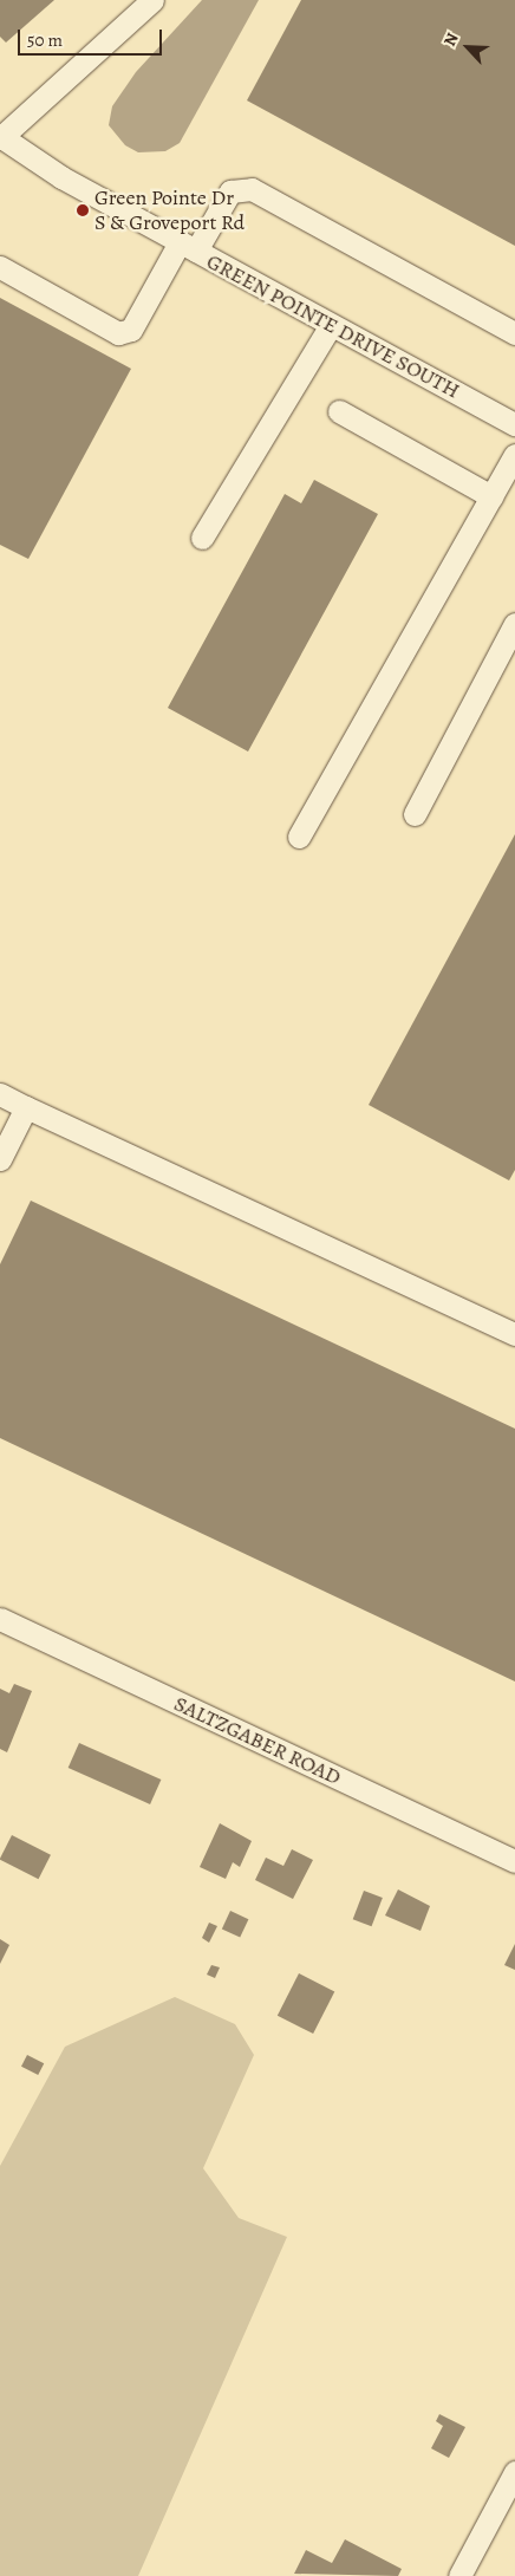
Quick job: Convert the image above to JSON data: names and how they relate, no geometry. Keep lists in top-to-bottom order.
{
  "streets": {
    "street": ["GREEN POINTE DRIVE SOUTH", "SALTZGABER ROAD"]
  },
  "places": ["Green Pointe Dr S & Groveport Rd"],
  "scale_bar": "50 m",
  "north": "top left"
}
